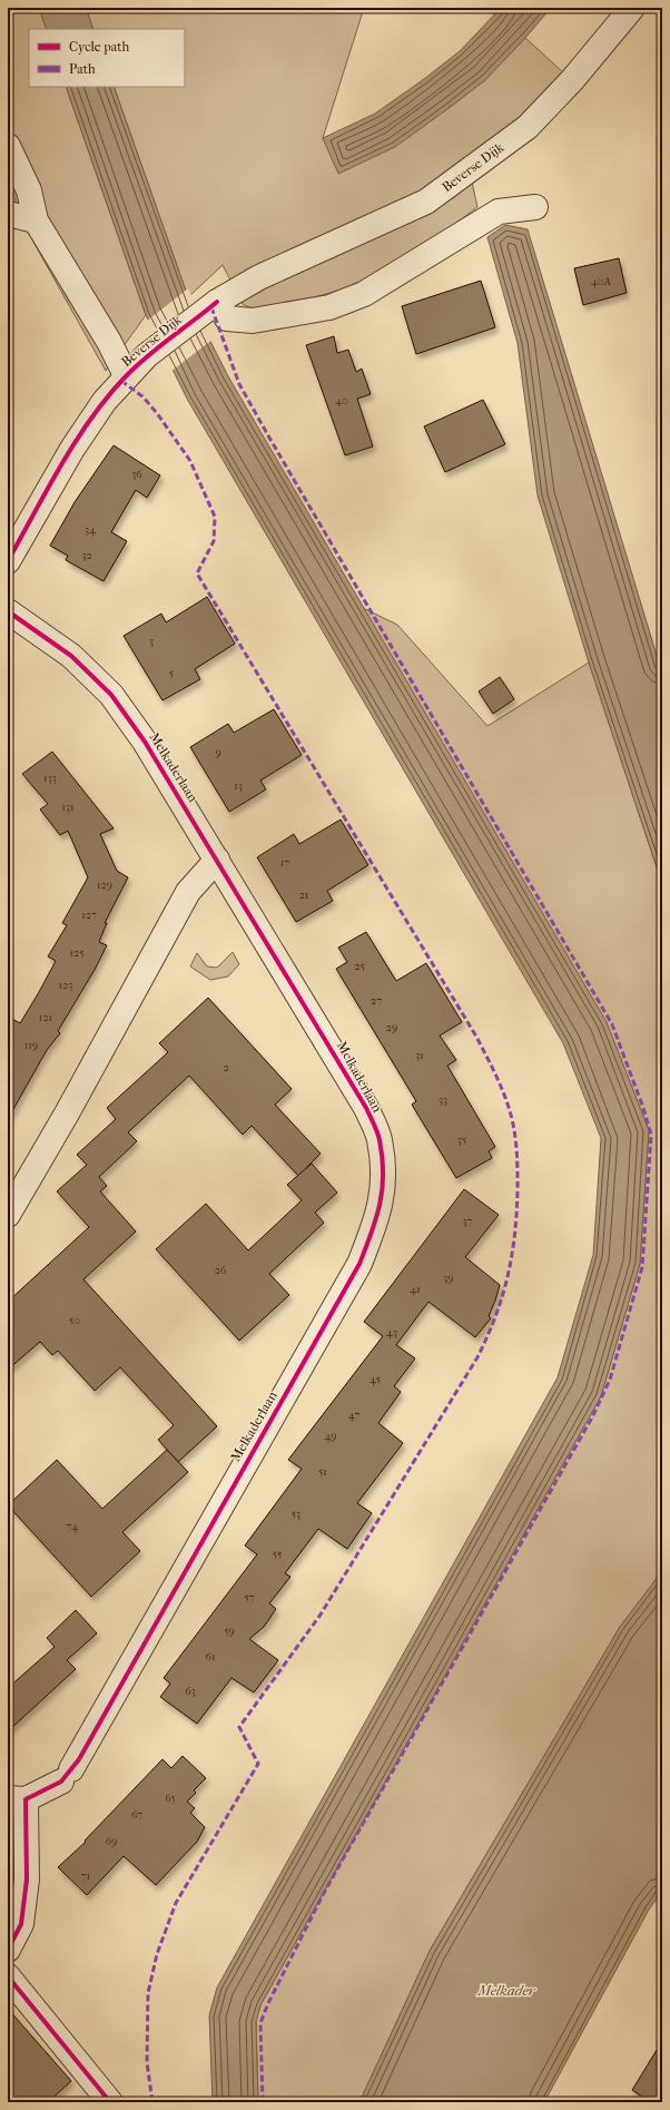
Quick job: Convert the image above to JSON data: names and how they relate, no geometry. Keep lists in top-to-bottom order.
{
  "streets": {
    "street": ["Beverse Dijk", "Melkaderlaan"]
  },
  "water": ["Melkader"],
  "house_numbers": [
    "40A",
    "40",
    "36",
    "34",
    "32",
    "3",
    "5",
    "9",
    "133",
    "13",
    "131",
    "17",
    "129",
    "21",
    "127",
    "125",
    "25",
    "123",
    "27",
    "121",
    "29",
    "119",
    "31",
    "2",
    "33",
    "35",
    "37",
    "26",
    "39",
    "41",
    "50",
    "43",
    "45",
    "47",
    "49",
    "51",
    "53",
    "74",
    "55",
    "57",
    "59",
    "61",
    "63",
    "65",
    "67",
    "69",
    "71"
  ],
  "legend": ["Cycle path", "Path"]
}
